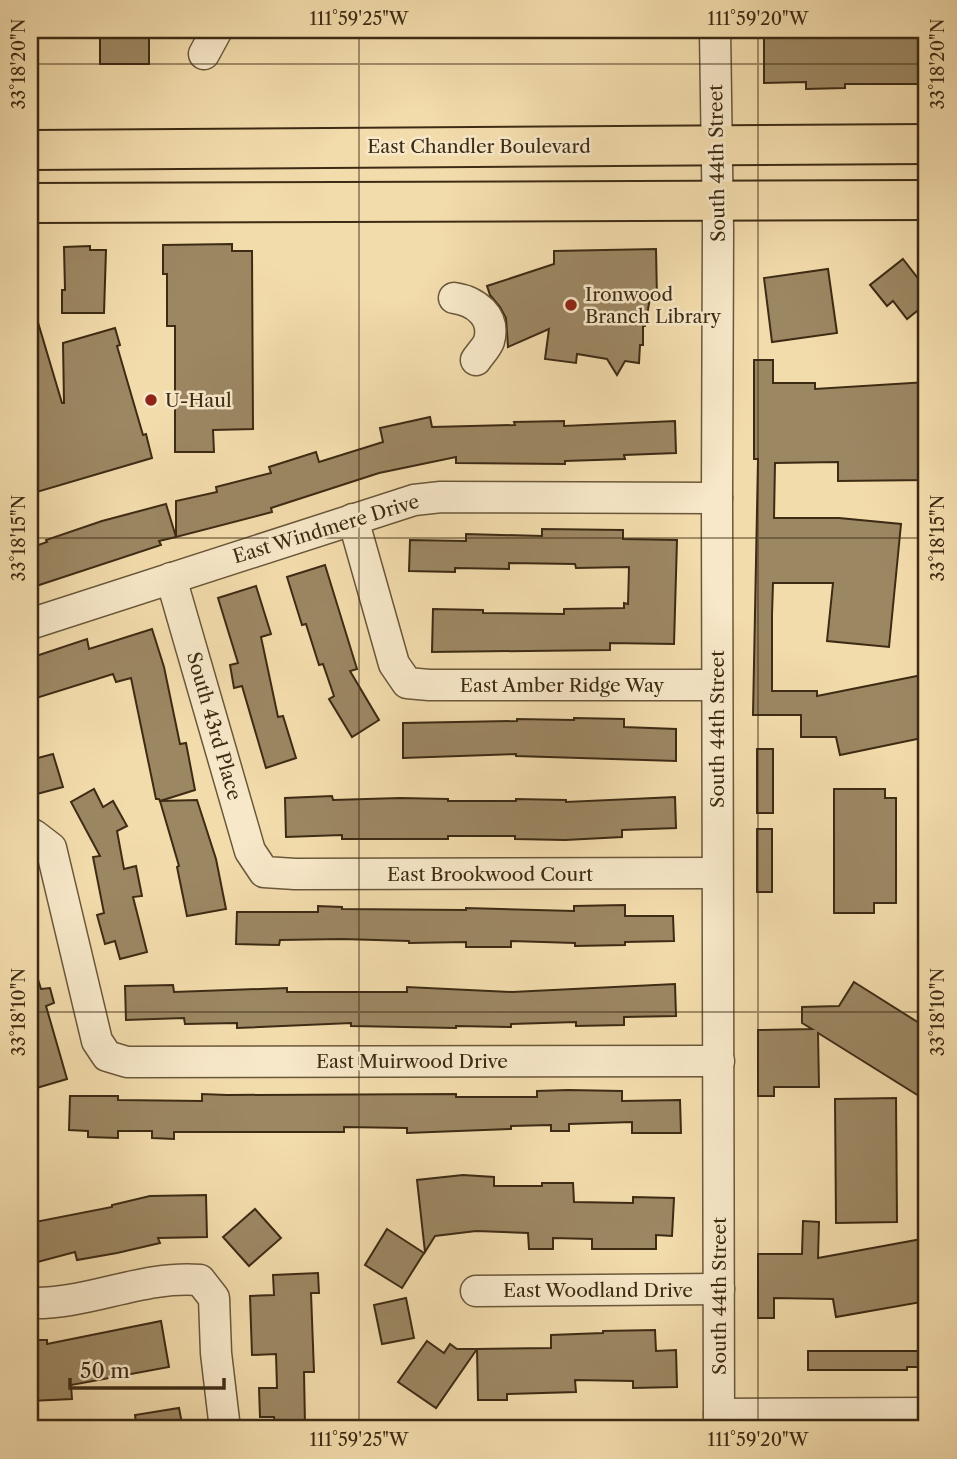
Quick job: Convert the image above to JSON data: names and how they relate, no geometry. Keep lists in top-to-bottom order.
{
  "streets": {
    "main road": ["East Chandler Boulevard"],
    "street": [
      "South 44th Street",
      "East Windmere Drive",
      "East Amber Ridge Way",
      "South 43rd Place",
      "East Brookwood Court",
      "East Muirwood Drive",
      "East Woodland Drive"
    ]
  },
  "crossings": [
    ["East Chandler Boulevard", "South 44th Street"],
    ["South 44th Street", "East Windmere Drive"],
    ["South 44th Street", "East Amber Ridge Way"],
    ["South 44th Street", "East Brookwood Court"],
    ["South 44th Street", "East Muirwood Drive"],
    ["South 44th Street", "East Woodland Drive"],
    ["East Windmere Drive", "East Amber Ridge Way"],
    ["East Windmere Drive", "South 43rd Place"],
    ["South 43rd Place", "East Brookwood Court"]
  ],
  "places": ["Ironwood Branch Library", "U-Haul"],
  "scale_bar": "50 m",
  "coordinates": [
    "111°59'25\"W",
    "111°59'20\"W",
    "33°18'20\"N",
    "33°18'15\"N",
    "33°18'10\"N"
  ]
}
